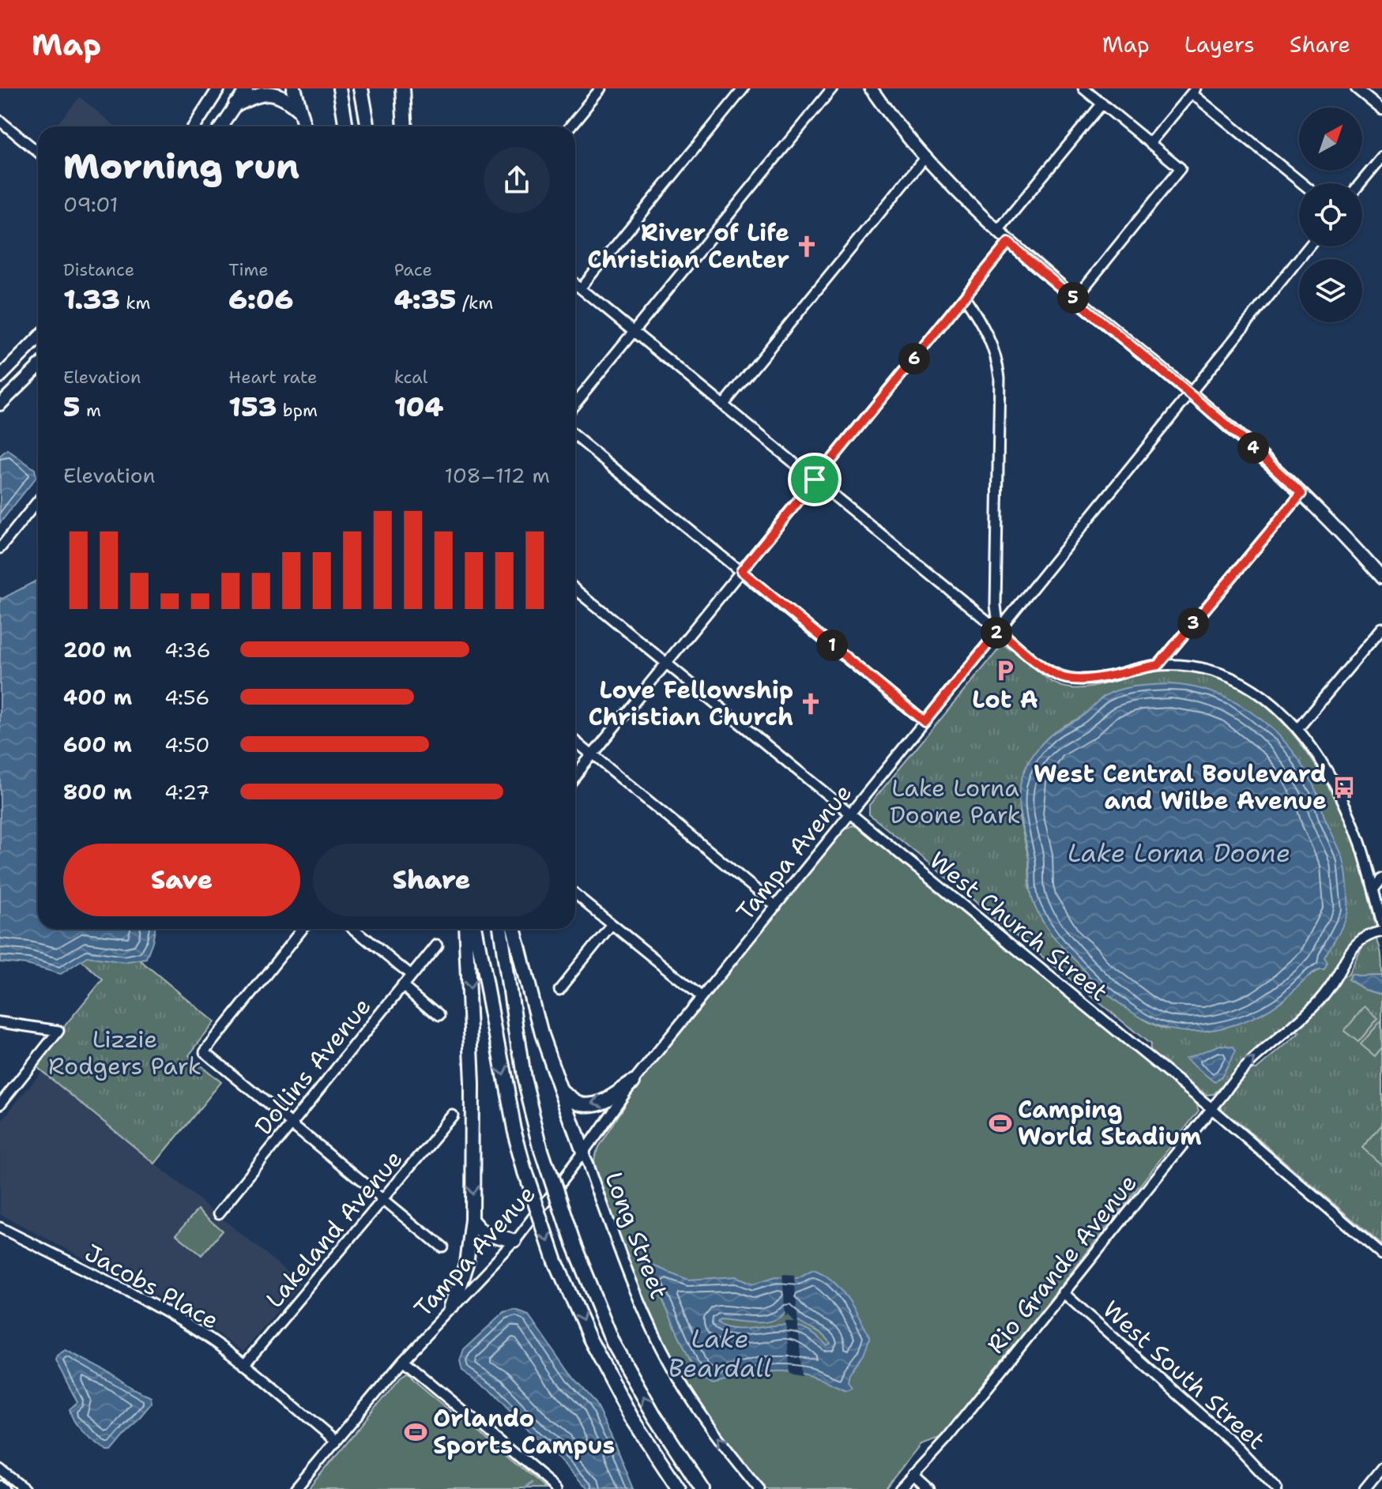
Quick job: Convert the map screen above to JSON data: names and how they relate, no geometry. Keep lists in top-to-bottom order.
{
  "streets": {
    "street": [
      "Tampa Avenue",
      "West Church Street",
      "Dollins Avenue",
      "Lakeland Avenue",
      "Long Street",
      "Rio Grande Avenue",
      "Jacobs Place",
      "West South Street"
    ]
  },
  "crossings": [
    ["Tampa Avenue", "West Church Street"],
    ["Tampa Avenue", "Long Street"],
    ["Tampa Avenue", "Jacobs Place"],
    ["West Church Street", "Rio Grande Avenue"],
    ["Lakeland Avenue", "Jacobs Place"],
    ["Rio Grande Avenue", "West South Street"]
  ],
  "one_way": ["Long Street"],
  "water": ["Lake Lorna Doone", "Lake Beardall"],
  "parks": ["Lake Lorna Doone Park", "Lizzie Rodgers Park"],
  "places": {
    "church": ["River of Life Christian Center", "Love Fellowship Christian Church"],
    "parking": ["Lot A"],
    "bus stop": ["West Central Boulevard and Wilbe Avenue"],
    "sports": ["Camping World Stadium", "Orlando Sports Campus"]
  },
  "north": "top right",
  "page": {
    "header": "Map",
    "nav": ["Map", "Layers", "Share"],
    "heading": ["Morning run", "09:01"],
    "stats": [
      ["Distance", "1.33 km"],
      ["Time", "6:06"],
      ["Pace", "4:35 /km"],
      ["Elevation", "5 m"],
      ["Heart rate", "153 bpm"],
      ["kcal", "104"]
    ],
    "pins": [
      "5",
      "6",
      "4",
      "3",
      "2",
      "1"
    ],
    "chart": ["Elevation", "108–112 m"],
    "list": [
      {
        "name": "200 m",
        "note": "4:36"
      },
      {
        "name": "400 m",
        "note": "4:56"
      },
      {
        "name": "600 m",
        "note": "4:50"
      },
      {
        "name": "800 m",
        "note": "4:27"
      }
    ],
    "buttons": ["Save", "Share"]
  }
}
